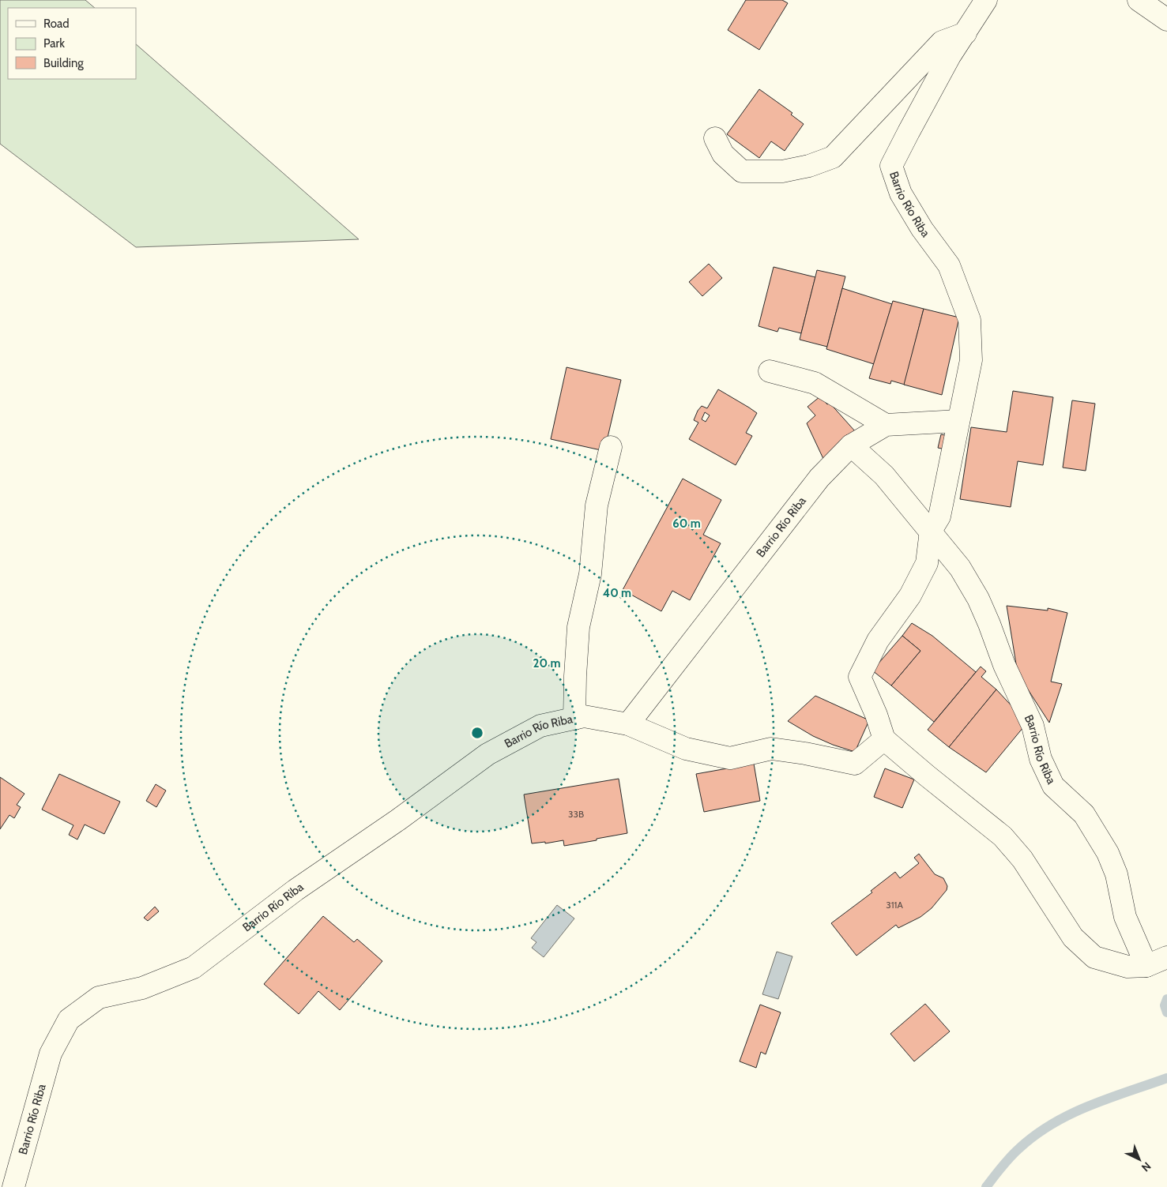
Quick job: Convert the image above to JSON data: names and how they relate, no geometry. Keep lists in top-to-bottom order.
{
  "streets": {
    "street": ["Barrio Río Riba"]
  },
  "house_numbers": ["33B", "311A"],
  "legend": ["Road", "Park", "Building"],
  "north": "bottom right",
  "rings": ["60 m", "40 m", "20 m"]
}
